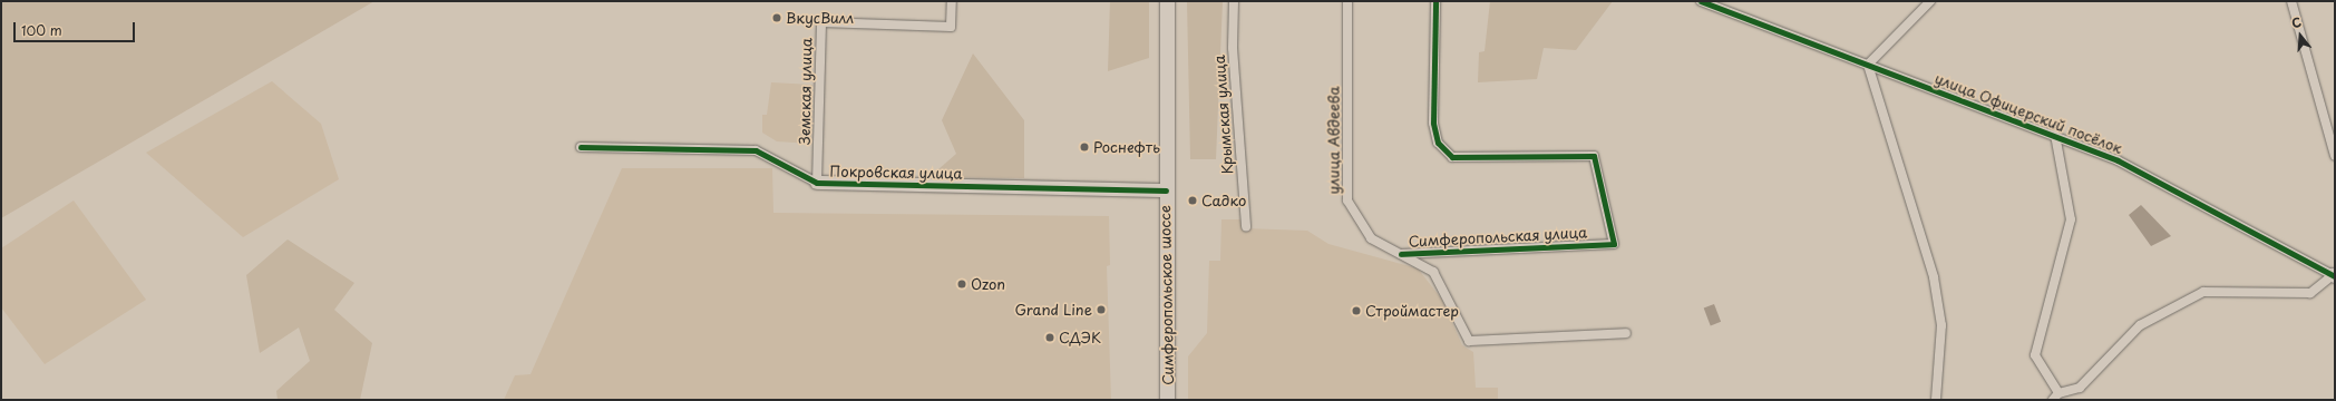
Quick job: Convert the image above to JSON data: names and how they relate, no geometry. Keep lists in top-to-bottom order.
{
  "streets": {
    "main road": ["Симферопольское шоссе"],
    "street": [
      "Земская улица",
      "улица Офицерский посёлок",
      "Крымская улица",
      "улица Авдеева",
      "Покровская улица",
      "Симферопольская улица"
    ]
  },
  "crossings": [
    ["Земская улица", "Покровская улица"],
    ["улица Авдеева", "Симферопольская улица"],
    ["Покровская улица", "Симферопольское шоссе"]
  ],
  "places": [
    "ВкусВилл",
    "Роснефть",
    "Садко",
    "Ozon",
    "Grand Line",
    "Строймастер",
    "СДЭК"
  ],
  "scale_bar": "100 m",
  "north": "top"
}
